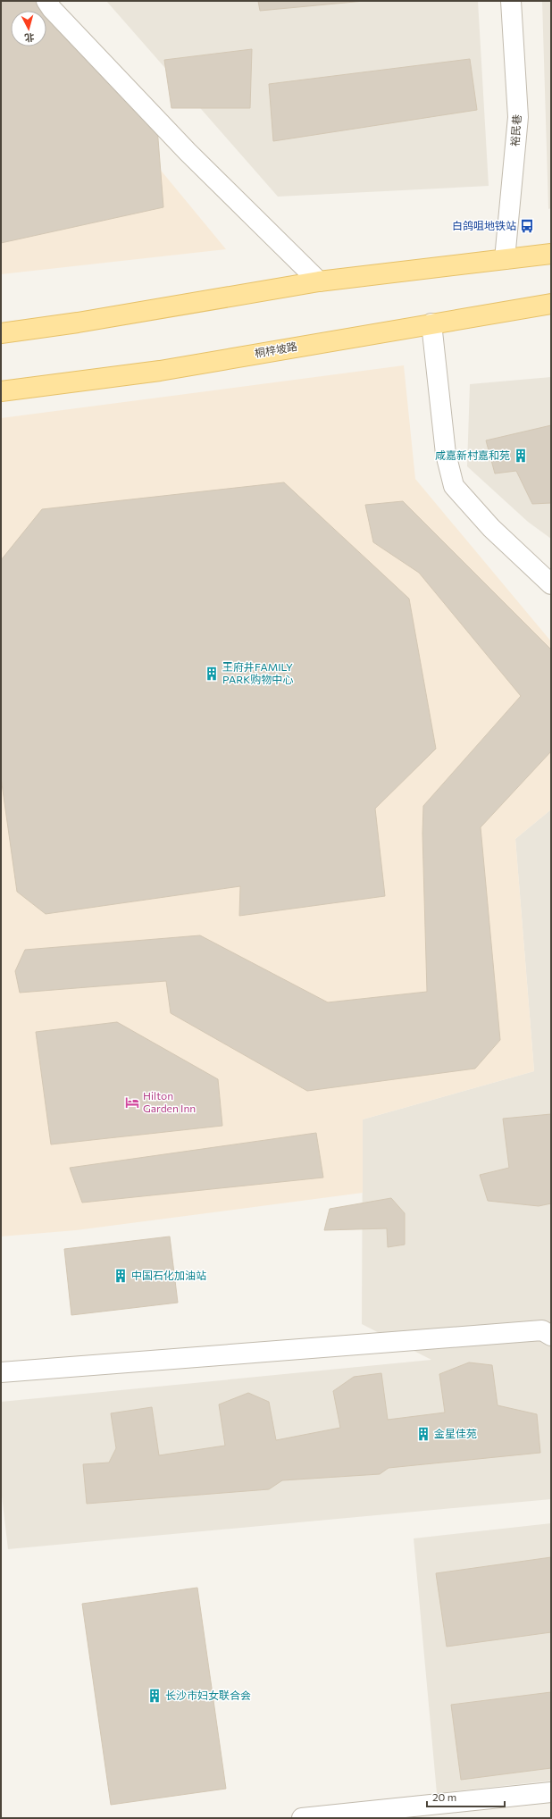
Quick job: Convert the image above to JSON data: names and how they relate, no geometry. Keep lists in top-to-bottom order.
{
  "streets": {
    "main road": ["桐梓坡路"],
    "street": ["裕民巷"]
  },
  "places": {
    "bus stop": ["白鸽咀地铁站"],
    "building": [
      "咸嘉新村嘉和苑",
      "王府井FAMILY PARK购物中心",
      "中国石化加油站",
      "金星佳苑",
      "长沙市妇女联合会"
    ],
    "hotel": ["Hilton Garden Inn"]
  },
  "scale_bar": "20 m",
  "north": "bottom"
}
